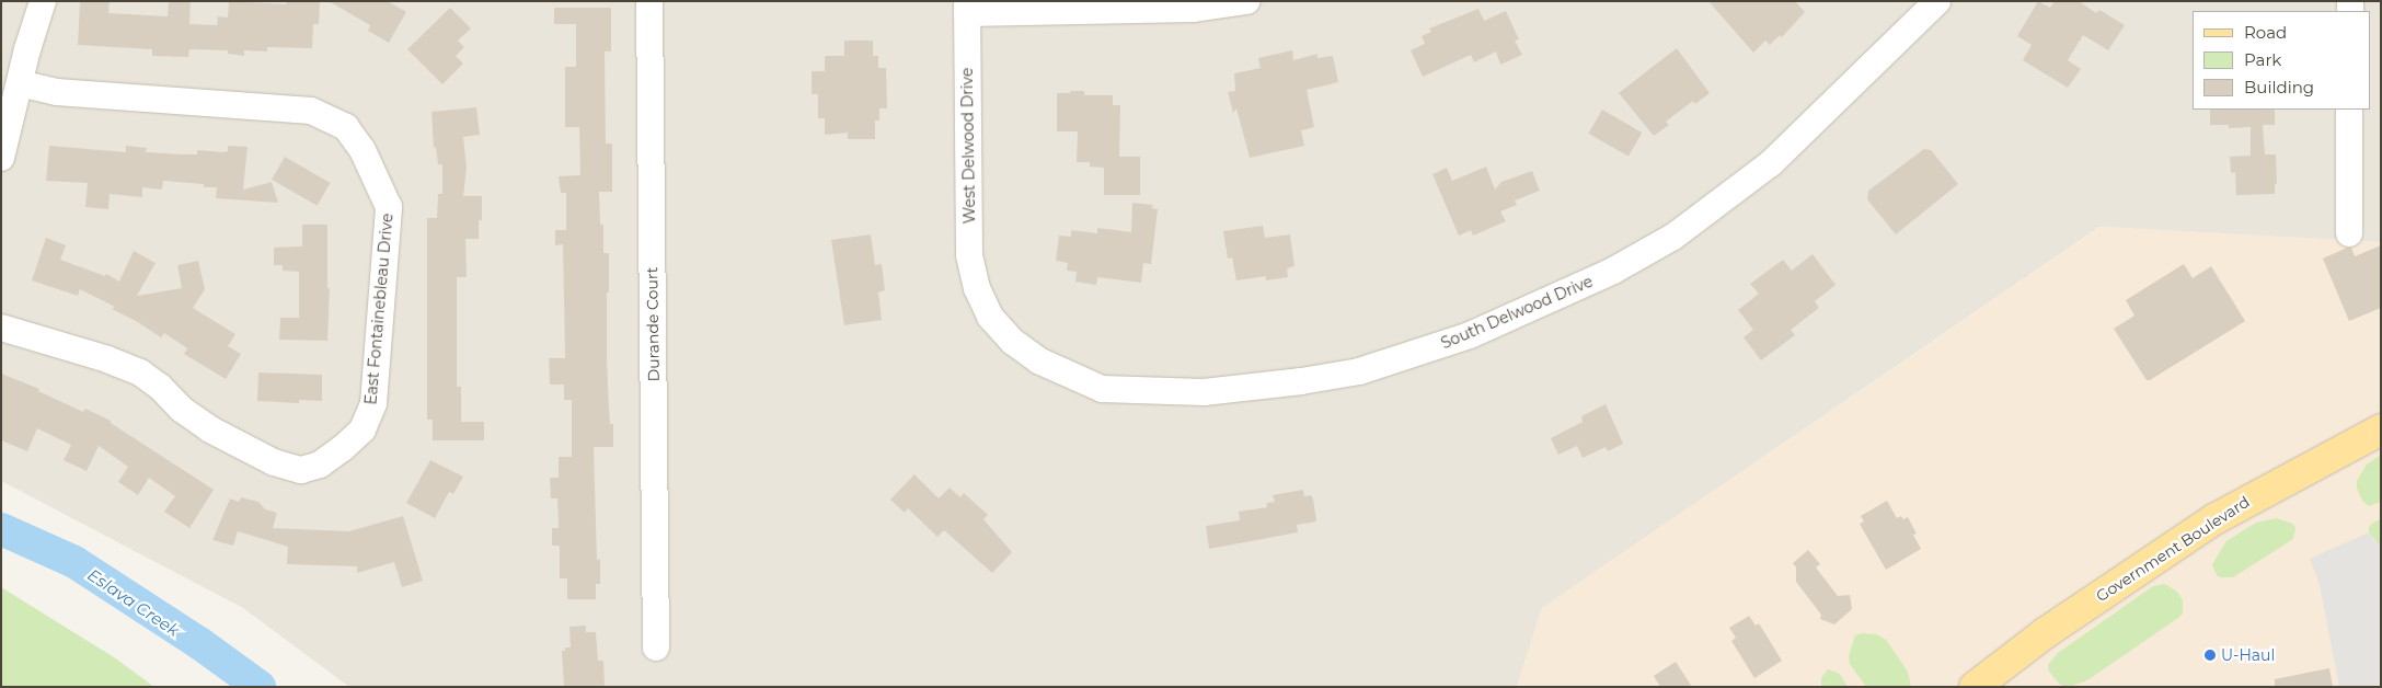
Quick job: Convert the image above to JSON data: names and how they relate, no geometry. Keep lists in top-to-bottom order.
{
  "streets": {
    "main road": ["Government Boulevard"],
    "street": [
      "West Delwood Drive",
      "East Fontainebleau Drive",
      "South Delwood Drive",
      "Durande Court"
    ]
  },
  "crossings": [
    ["West Delwood Drive", "South Delwood Drive"]
  ],
  "water": ["Eslava Creek"],
  "places": ["U-Haul"],
  "legend": ["Road", "Park", "Building"]
}
